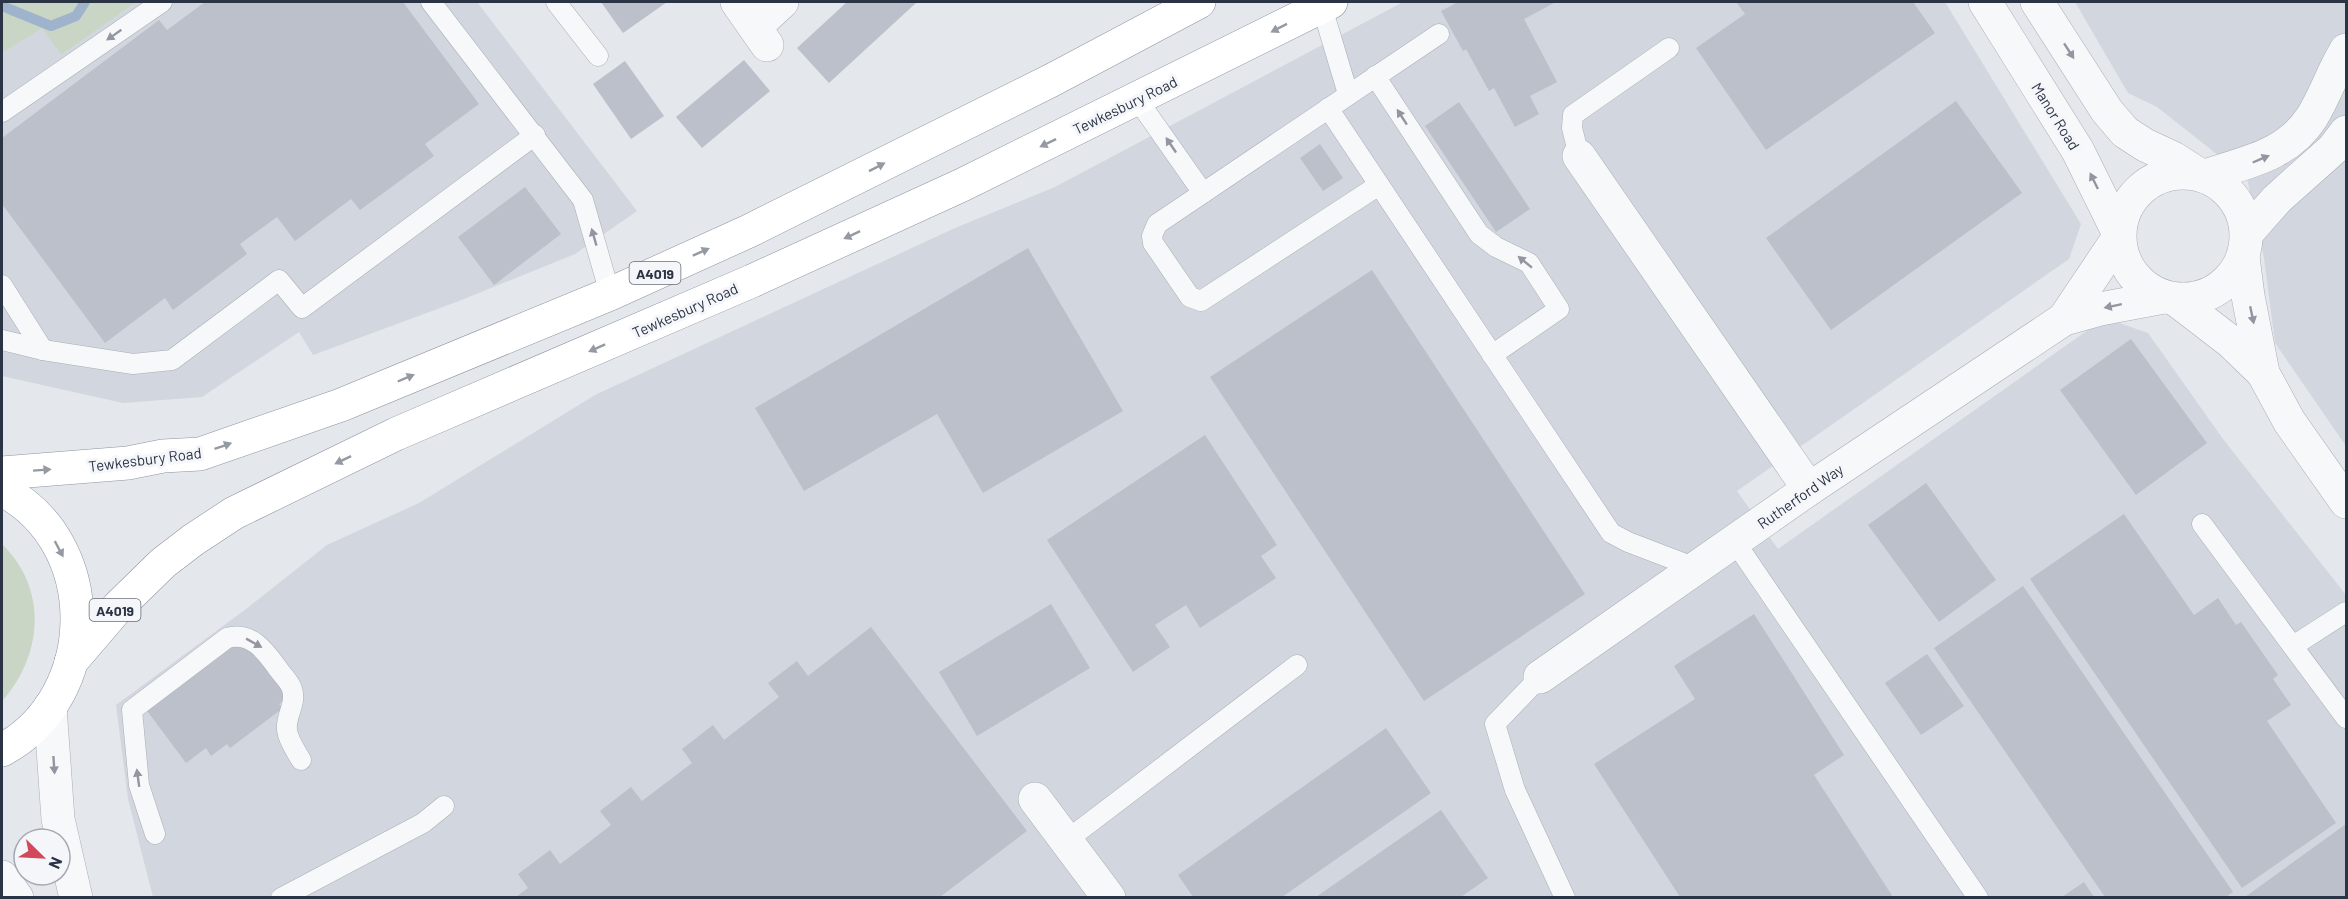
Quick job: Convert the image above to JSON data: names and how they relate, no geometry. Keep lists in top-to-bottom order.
{
  "streets": {
    "highway": ["Tewkesbury Road", "A4019"],
    "street": ["Manor Road", "Rutherford Way"]
  },
  "crossings": [
    ["Manor Road", "Rutherford Way"]
  ],
  "north": "bottom right"
}
